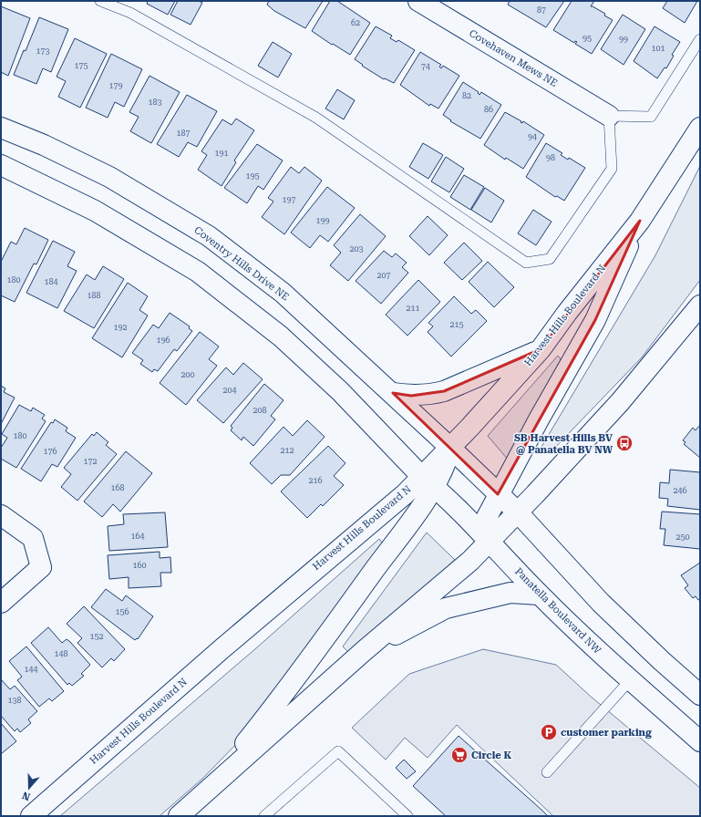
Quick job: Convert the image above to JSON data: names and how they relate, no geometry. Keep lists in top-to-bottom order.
{
  "streets": {
    "main road": [
      "Covehaven Mews NE",
      "Coventry Hills Drive NE",
      "Harvest Hills Boulevard N",
      "Panatella Boulevard NW"
    ]
  },
  "crossings": [
    ["Coventry Hills Drive NE", "Harvest Hills Boulevard N"],
    ["Harvest Hills Boulevard N", "Panatella Boulevard NW"]
  ],
  "places": {
    "bus stop": ["SB Harvest Hills BV @ Panatella BV NW"],
    "parking": ["customer parking"],
    "supermarket": ["Circle K"]
  },
  "house_numbers": [
    "87",
    "62",
    "95",
    "99",
    "101",
    "173",
    "175",
    "74",
    "179",
    "82",
    "183",
    "86",
    "187",
    "94",
    "191",
    "98",
    "195",
    "197",
    "199",
    "203",
    "207",
    "180",
    "184",
    "188",
    "211",
    "215",
    "192",
    "196",
    "200",
    "204",
    "208",
    "180",
    "212",
    "176",
    "172",
    "216",
    "168",
    "246",
    "164",
    "250",
    "160",
    "156",
    "152",
    "148",
    "144",
    "138"
  ],
  "north": "bottom"
}
